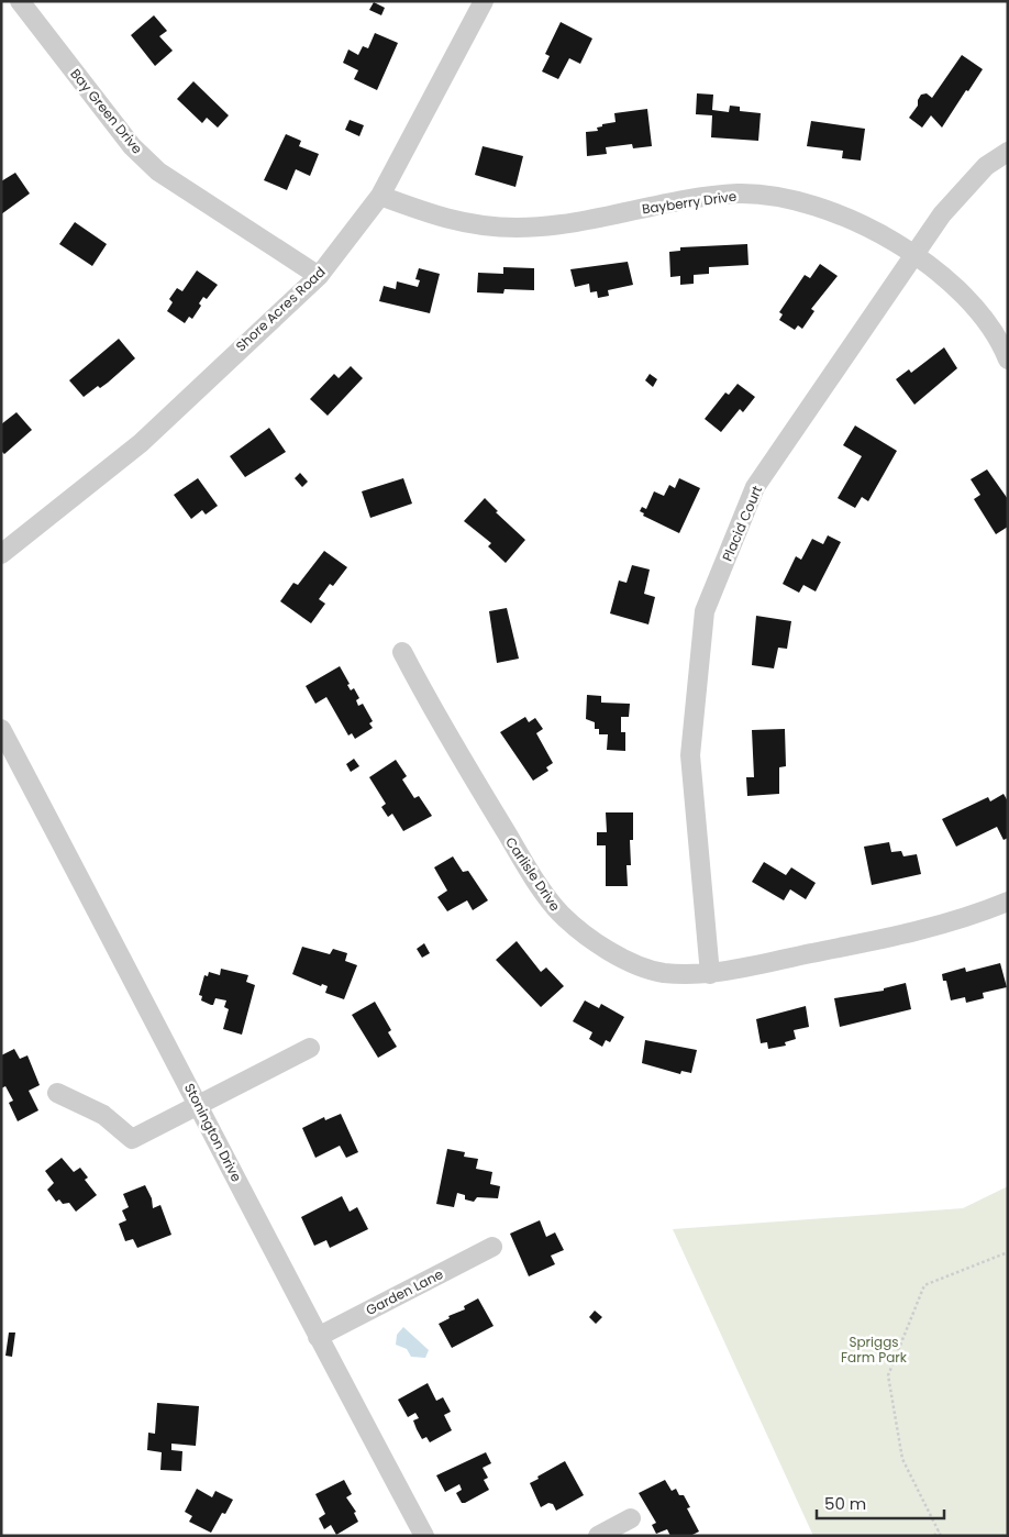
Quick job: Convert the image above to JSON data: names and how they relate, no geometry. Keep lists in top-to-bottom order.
{
  "streets": {
    "street": [
      "Bay Green Drive",
      "Bayberry Drive",
      "Shore Acres Road",
      "Placid Court",
      "Carlisle Drive",
      "Stonington Drive",
      "Garden Lane"
    ]
  },
  "crossings": [
    ["Bay Green Drive", "Shore Acres Road"],
    ["Bayberry Drive", "Shore Acres Road"],
    ["Bayberry Drive", "Placid Court"],
    ["Placid Court", "Carlisle Drive"],
    ["Stonington Drive", "Garden Lane"]
  ],
  "parks": ["Spriggs Farm Park"],
  "scale_bar": "50 m"
}
